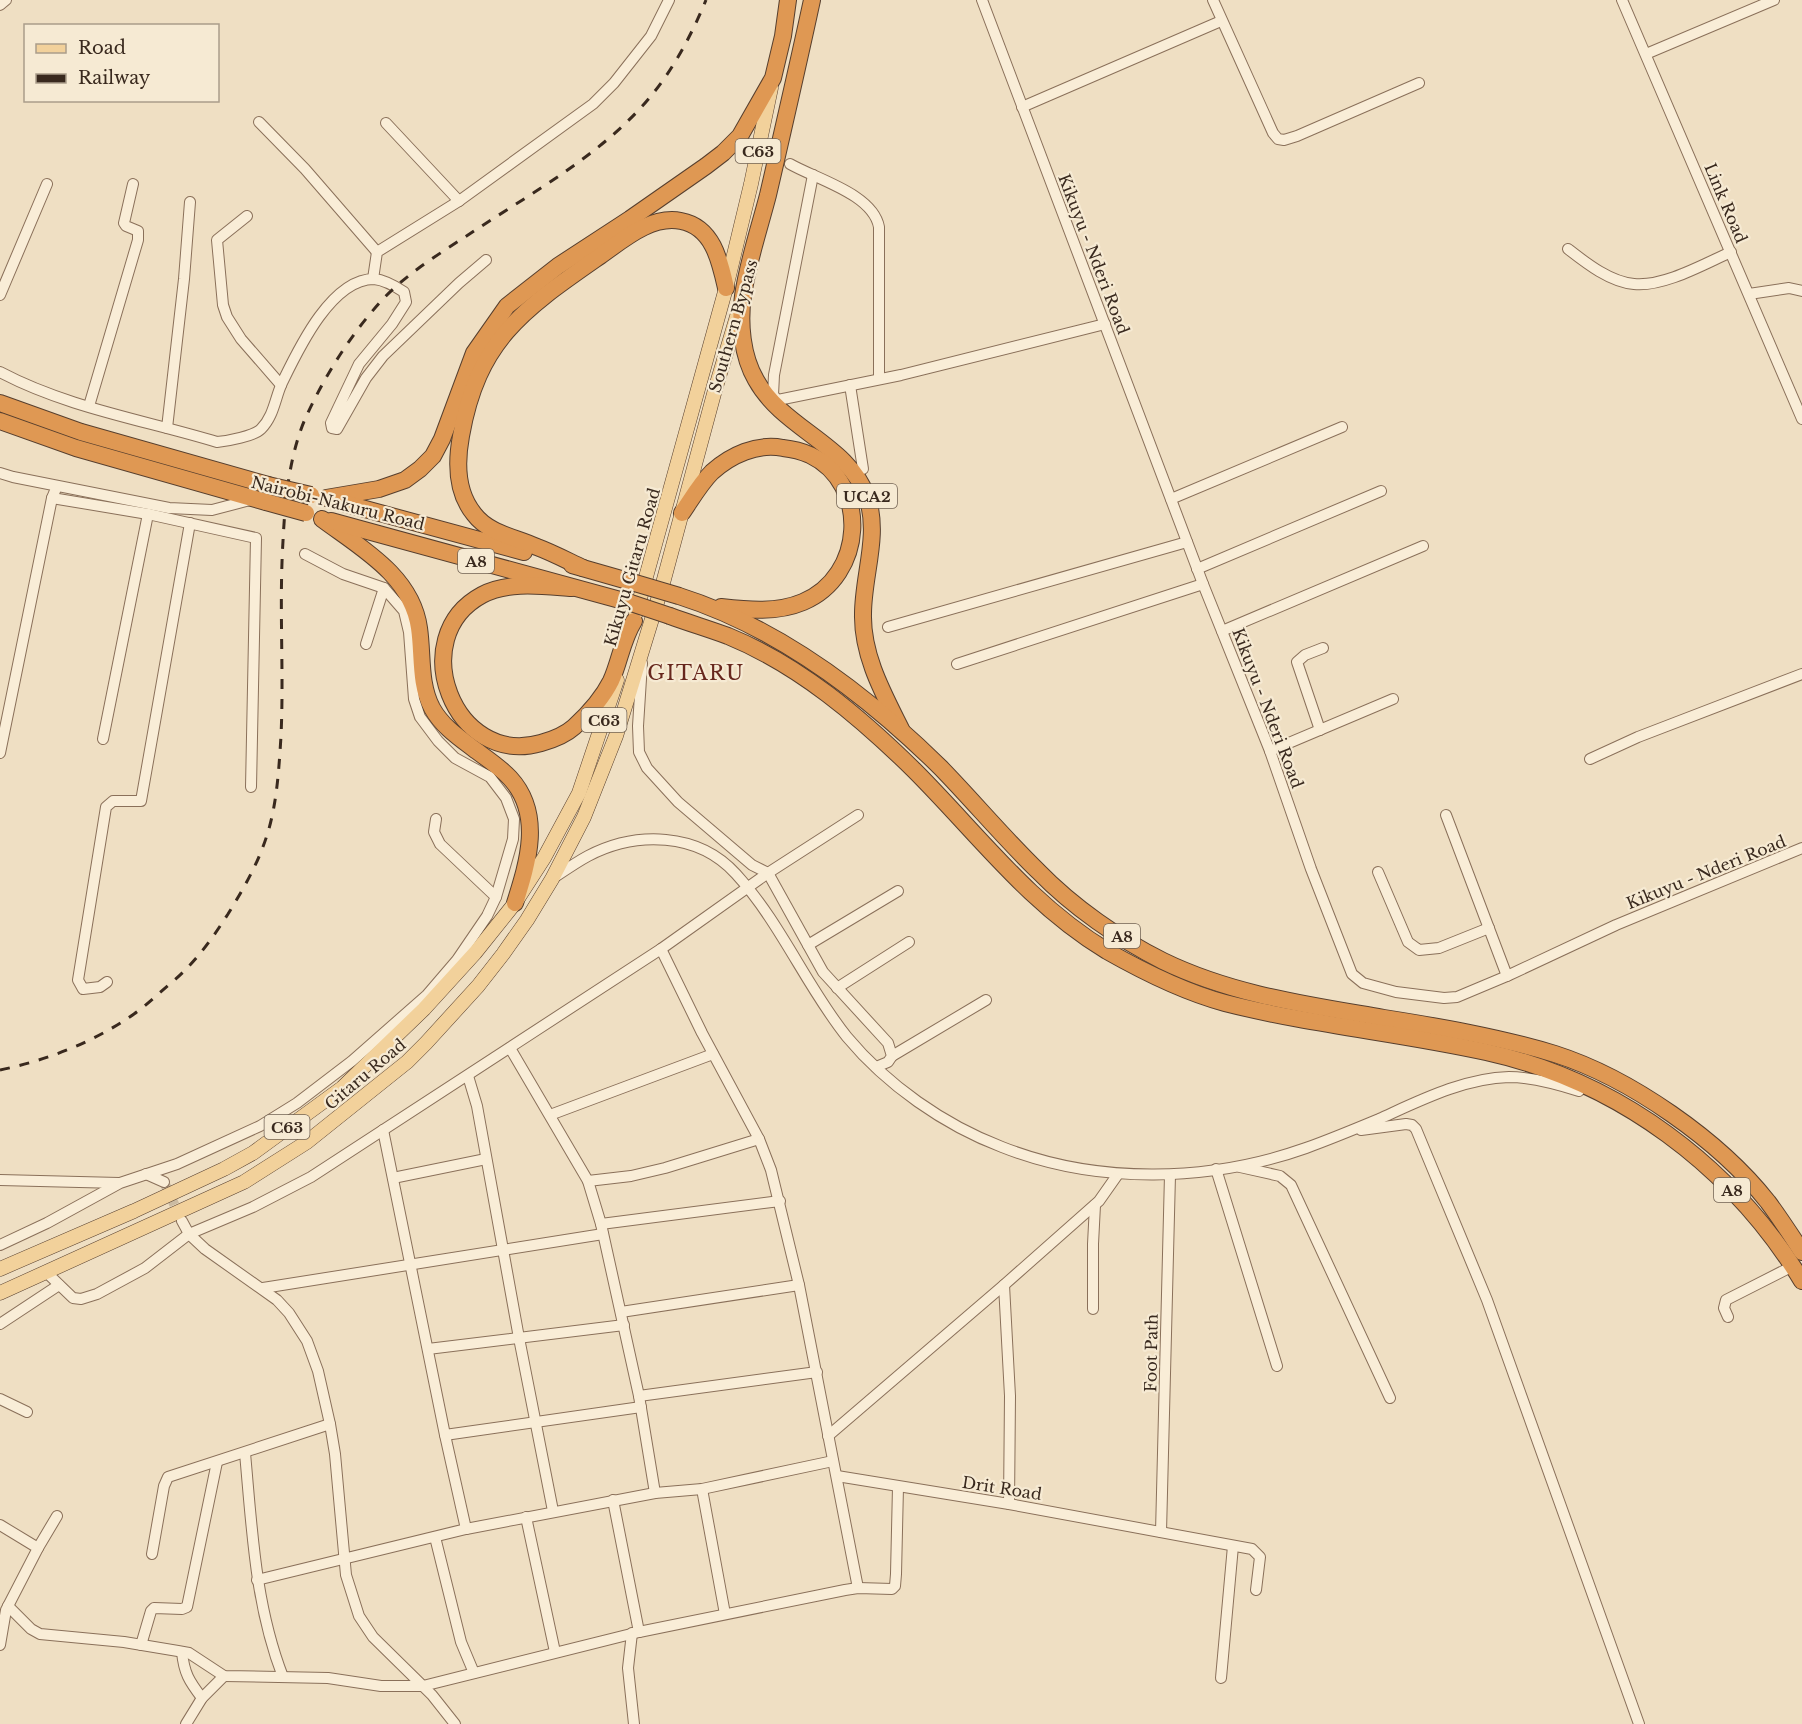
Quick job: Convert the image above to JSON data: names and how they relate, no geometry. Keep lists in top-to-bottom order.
{
  "streets": {
    "highway": [
      "C63",
      "Southern Bypass",
      "UCA2",
      "Nairobi-Nakuru Road",
      "A8"
    ],
    "main road": ["Kikuyu Gitaru Road", "Gitaru Road"],
    "street": [
      "Link Road",
      "Kikuyu - Nderi Road",
      "Foot Path",
      "Drit Road"
    ]
  },
  "crossings": [
    ["C63", "Nairobi-Nakuru Road"],
    ["C63", "Kikuyu Gitaru Road"],
    ["C63", "Gitaru Road"],
    ["Southern Bypass", "UCA2"],
    ["Southern Bypass", "Gitaru Road"],
    ["UCA2", "A8"],
    ["Nairobi-Nakuru Road", "A8"],
    ["Kikuyu Gitaru Road", "Gitaru Road"],
    ["Foot Path", "Drit Road"]
  ],
  "districts": ["GITARU"],
  "legend": ["Road", "Railway"]
}
